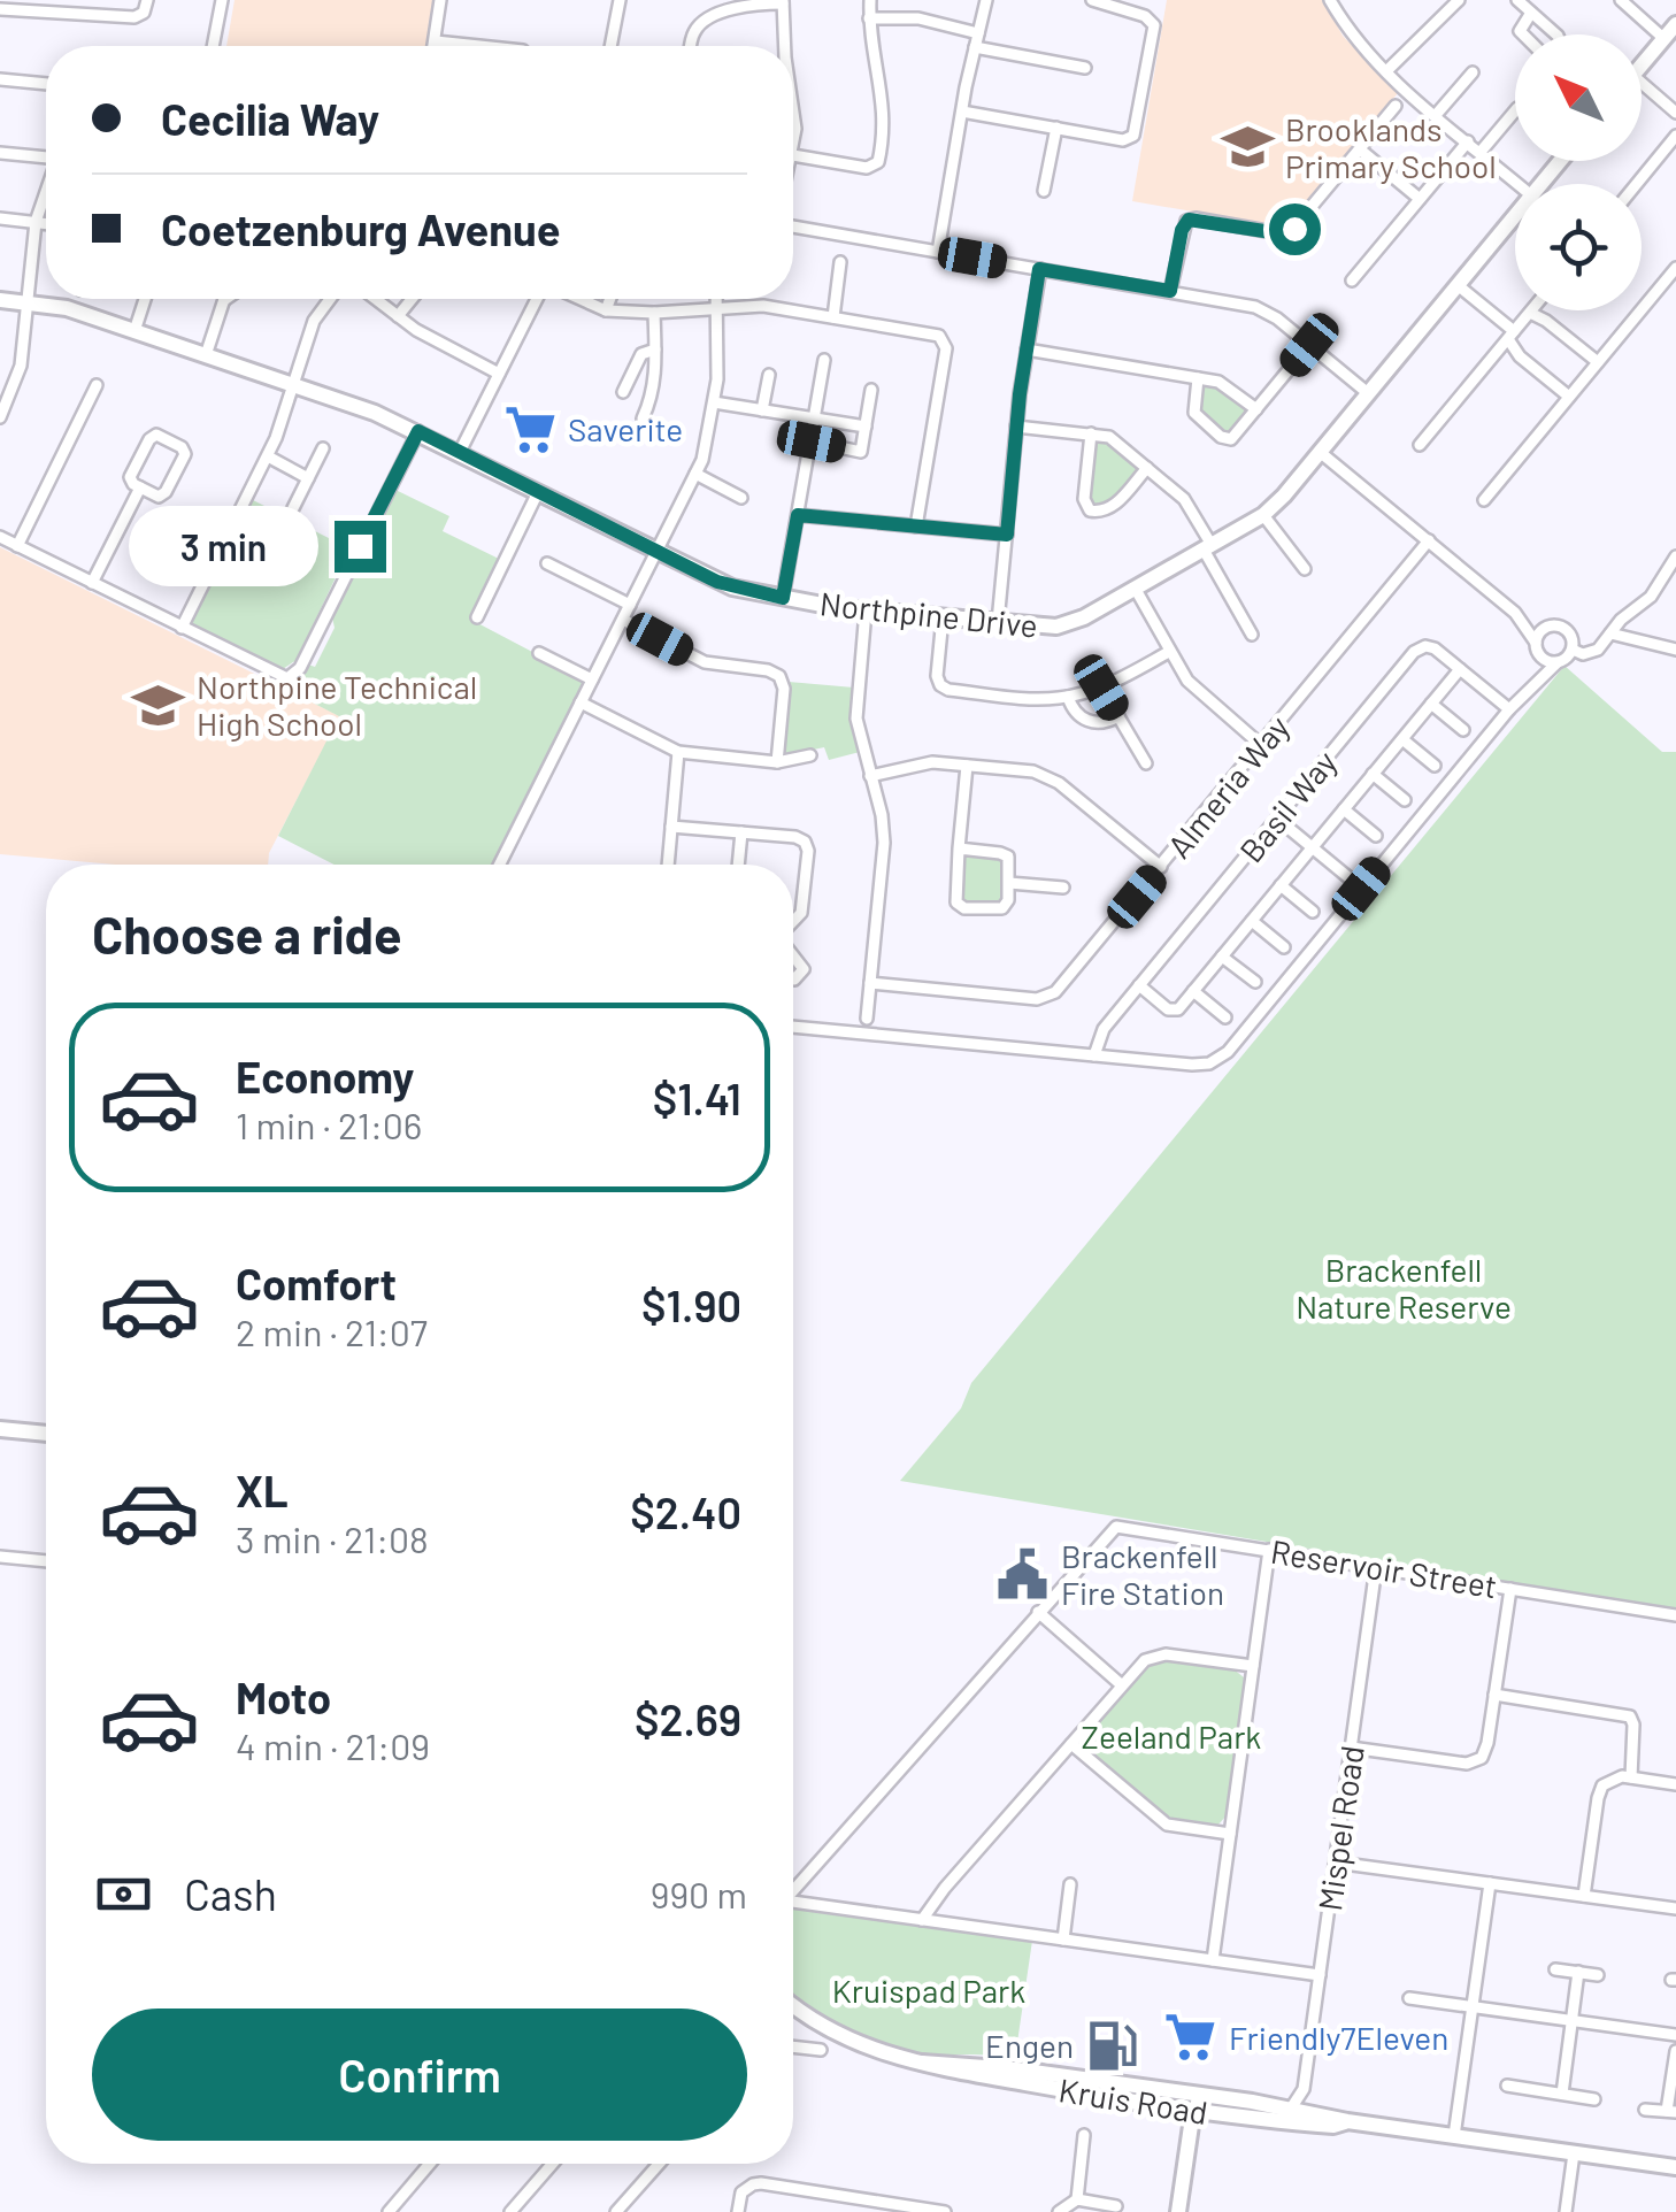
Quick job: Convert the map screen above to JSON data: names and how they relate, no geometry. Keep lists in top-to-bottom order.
{
  "streets": {
    "street": [
      "Northpine Drive",
      "Almeria Way",
      "Basil Way",
      "Reservoir Street",
      "Mispel Road",
      "Kruis Road"
    ]
  },
  "crossings": [
    ["Reservoir Street", "Mispel Road"],
    ["Mispel Road", "Kruis Road"]
  ],
  "parks": ["Brackenfell Nature Reserve", "Zeeland Park", "Kruispad Park"],
  "places": {
    "school or university": ["Brooklands Primary School", "Northpine Technical High School"],
    "supermarket": ["Saverite", "Friendly7Eleven"],
    "public building": ["Brackenfell Fire Station"],
    "fuel station": ["Engen"]
  },
  "north": "top left",
  "page": {
    "banner": ["Cecilia Way", "Coetzenburg Avenue"],
    "bubble": "3 min",
    "heading": "Choose a ride",
    "list": [
      {
        "name": "Economy",
        "note": "1 min · 21:06",
        "value": "$1.41"
      },
      {
        "name": "Comfort",
        "note": "2 min · 21:07",
        "value": "$1.90"
      },
      {
        "name": "XL",
        "note": "3 min · 21:08",
        "value": "$2.40"
      },
      {
        "name": "Moto",
        "note": "4 min · 21:09",
        "value": "$2.69"
      }
    ],
    "pay": ["Cash", "990 m"],
    "buttons": "Confirm"
  }
}
